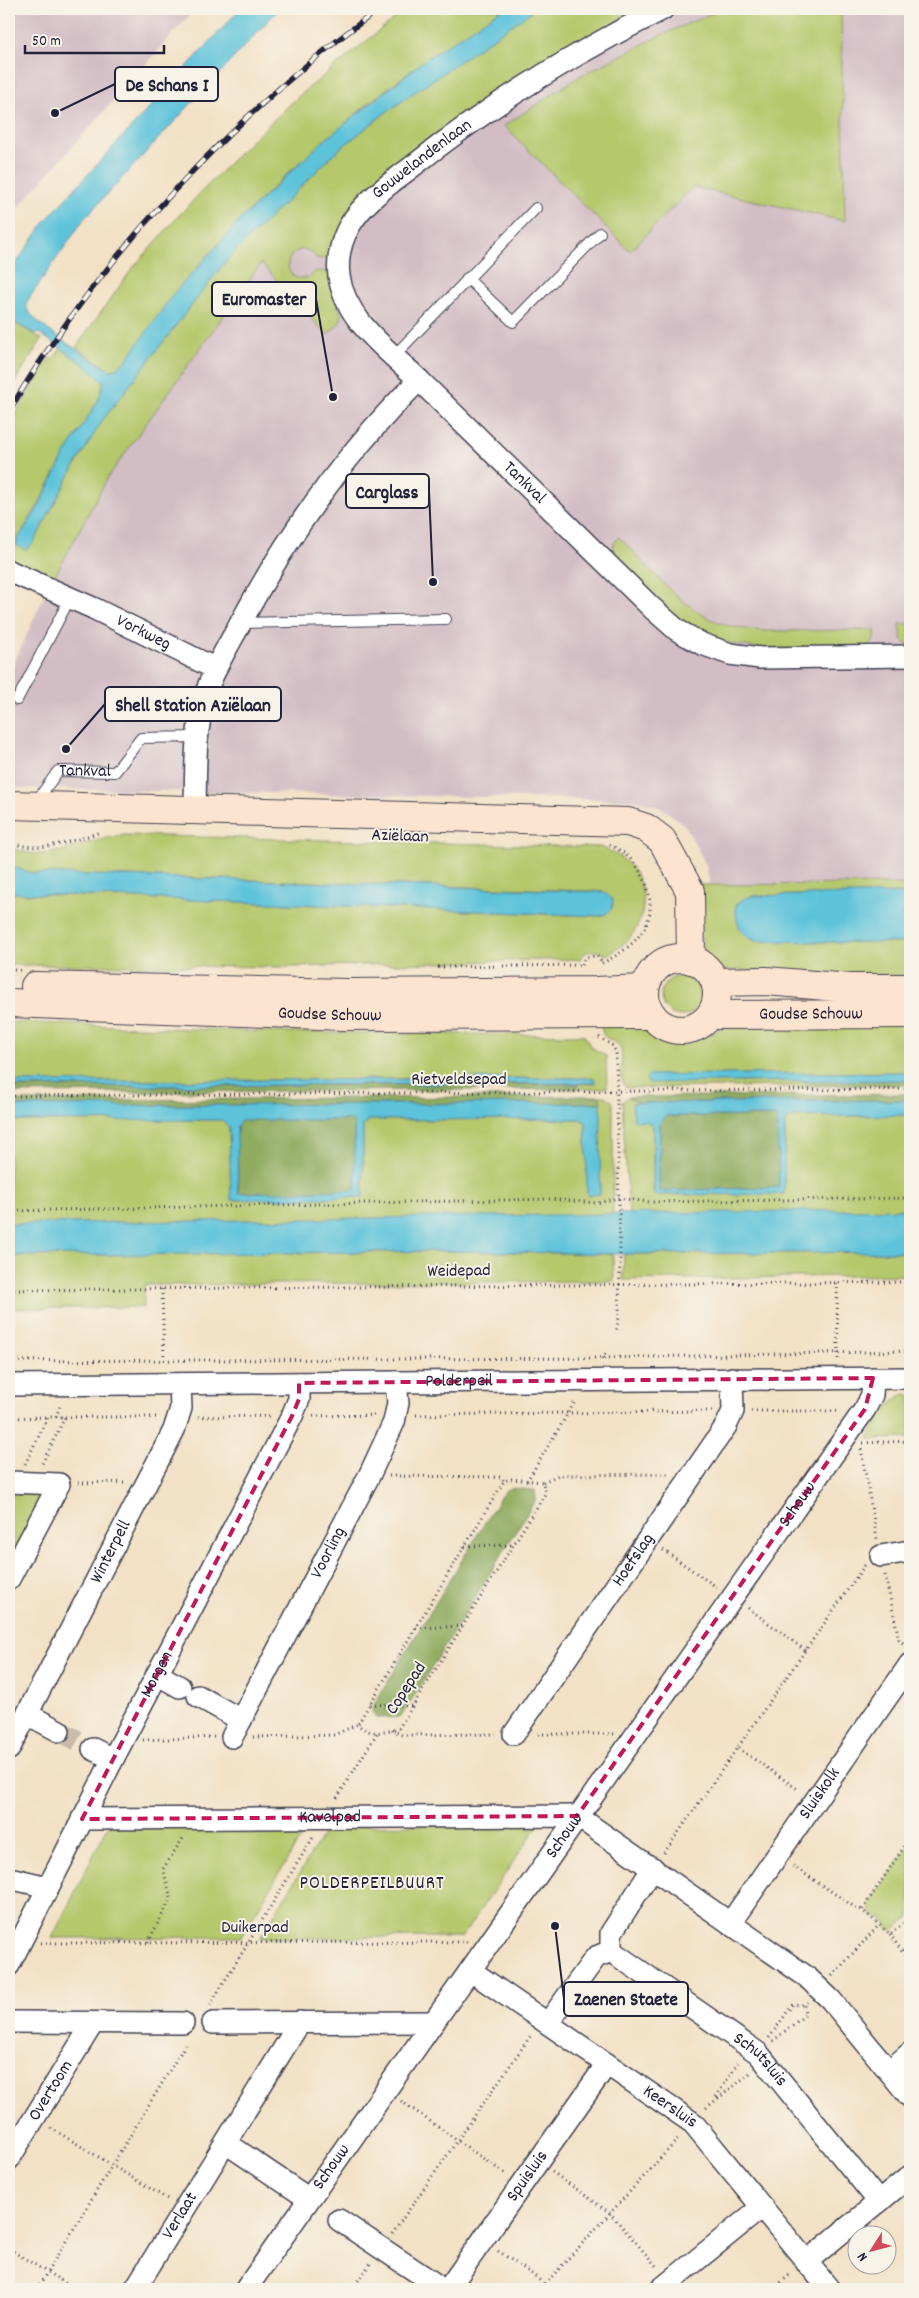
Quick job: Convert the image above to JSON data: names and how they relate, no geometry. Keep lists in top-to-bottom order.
{
  "streets": {
    "main road": ["Aziëlaan", "Goudse Schouw"],
    "street": [
      "Gouwelandenlaan",
      "Tankval",
      "Vorkweg",
      "Polderpeil",
      "Schouw",
      "Winterpell",
      "Voorling",
      "Hoefslag",
      "Morgen",
      "Sluiskolk",
      "Kavelpad",
      "Schutsluis",
      "Overtoom",
      "Keersluis",
      "Spuisluis",
      "Verlaat"
    ],
    "path": [
      "Rietveldsepad",
      "Weidepad",
      "Copepad",
      "Duikerpad"
    ]
  },
  "crossings": [
    ["Gouwelandenlaan", "Tankval"],
    ["Tankval", "Aziëlaan"],
    ["Aziëlaan", "Goudse Schouw"],
    ["Polderpeil", "Schouw"],
    ["Polderpeil", "Winterpell"],
    ["Polderpeil", "Voorling"],
    ["Polderpeil", "Morgen"],
    ["Schouw", "Kavelpad"],
    ["Schouw", "Duikerpad"],
    ["Schouw", "Keersluis"],
    ["Voorling", "Morgen"],
    ["Morgen", "Kavelpad"],
    ["Morgen", "Duikerpad"],
    ["Keersluis", "Spuisluis"]
  ],
  "districts": ["POLDERPEILBUURT"],
  "places": [
    "De Schans I",
    "Euromaster",
    "Carglass",
    "Shell Station Aziëlaan",
    "Zaenen Staete"
  ],
  "scale_bar": "50 m",
  "north": "bottom left"
}
